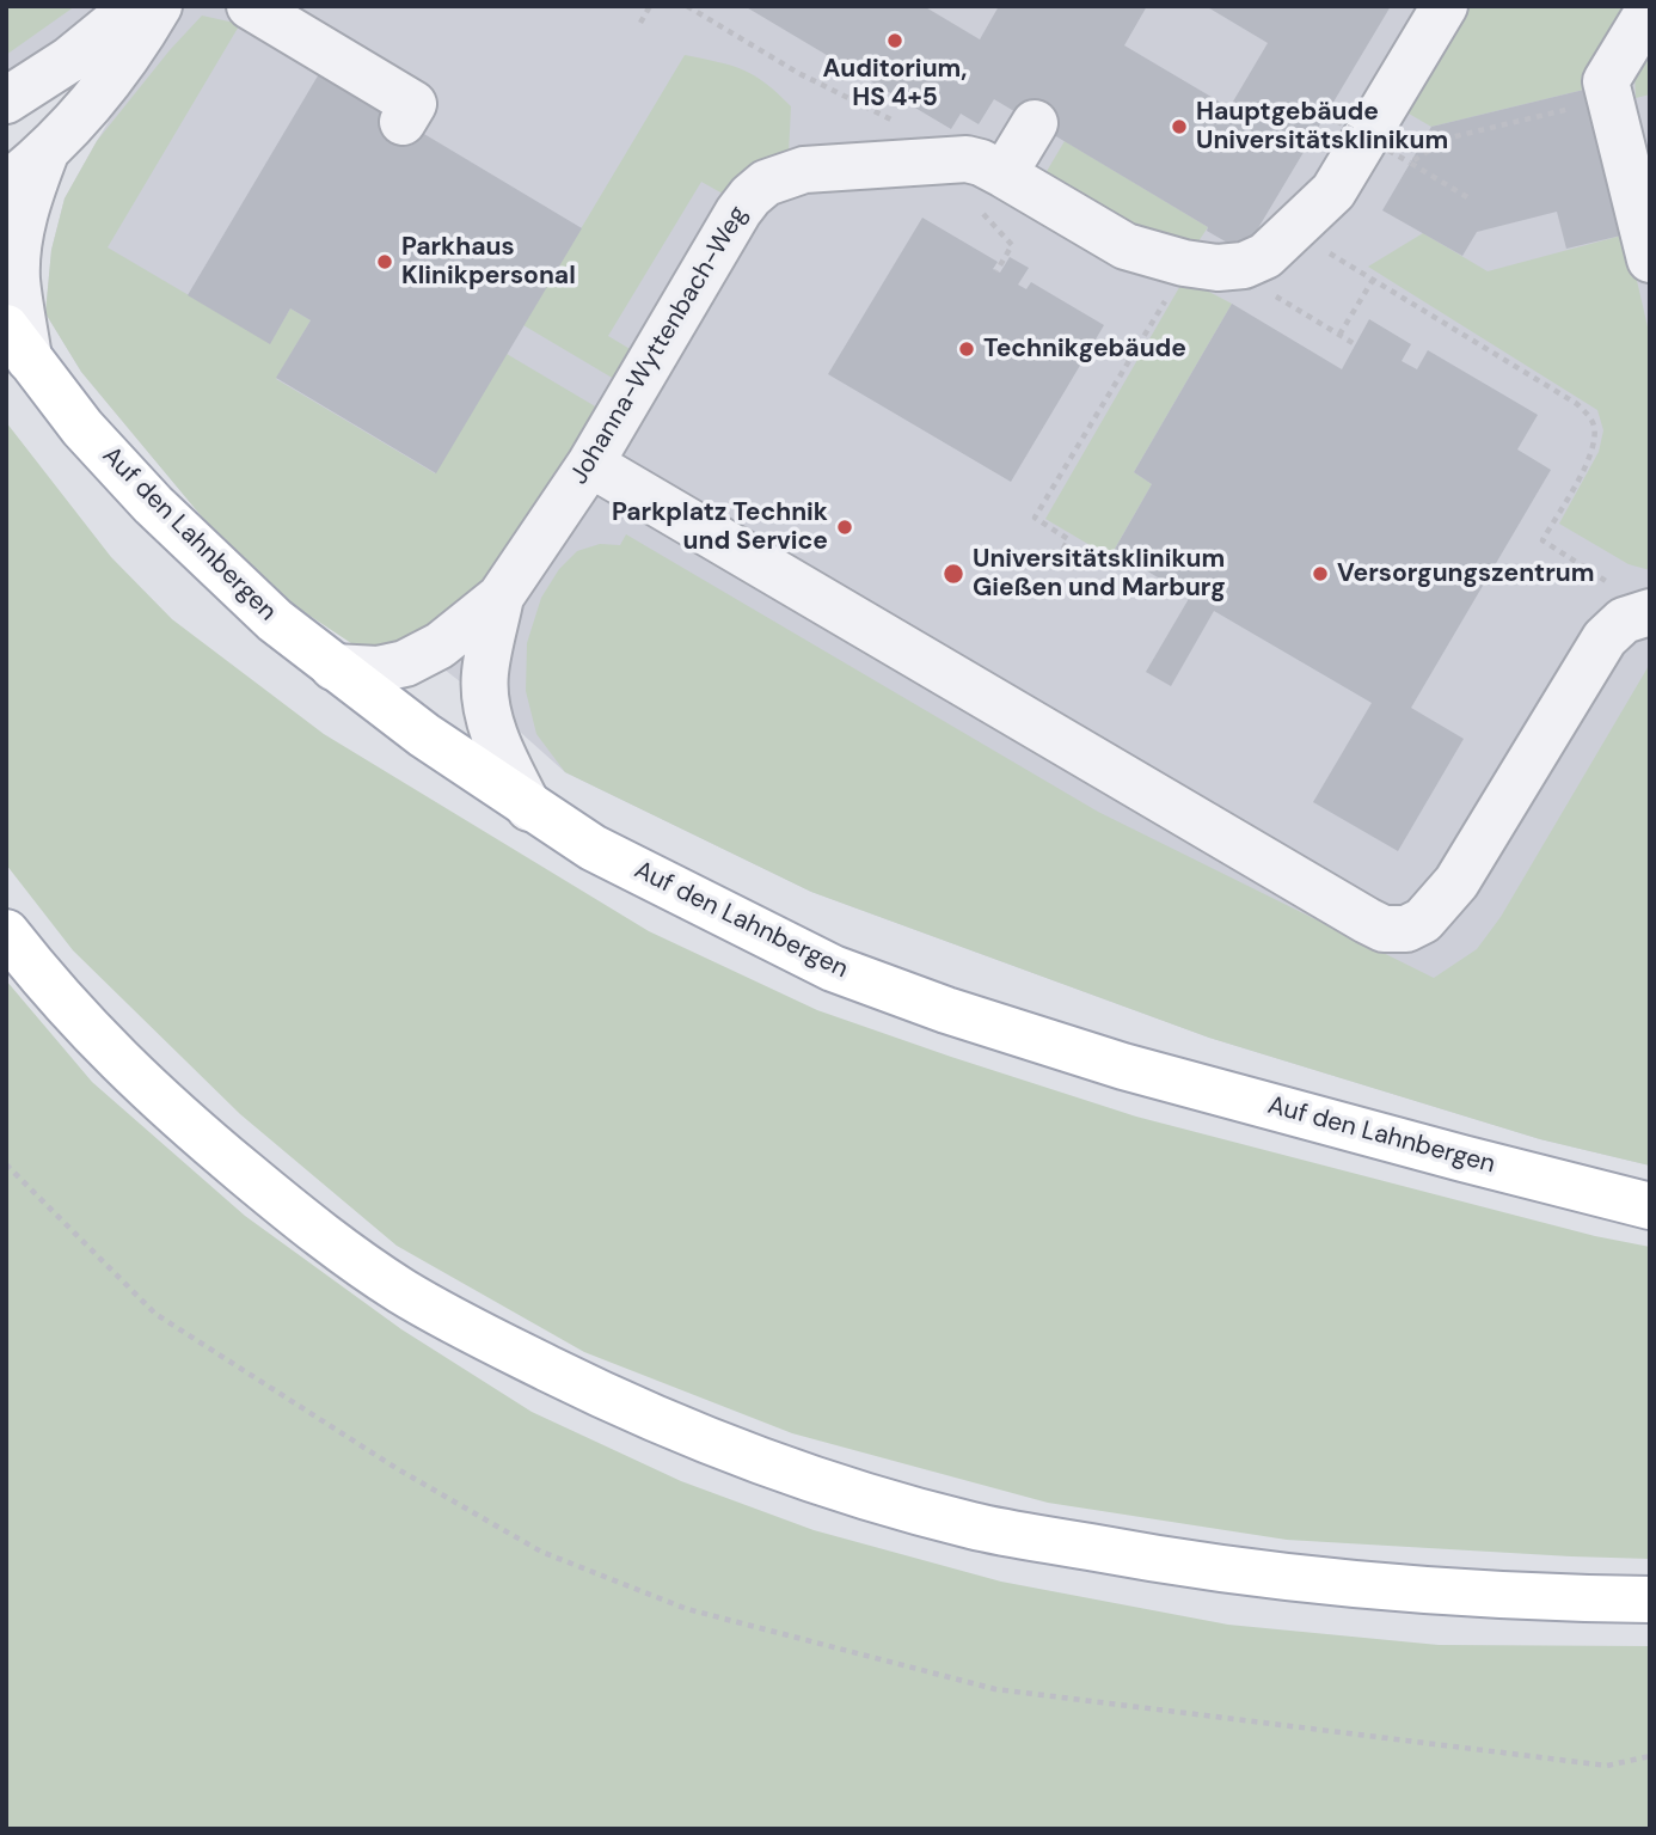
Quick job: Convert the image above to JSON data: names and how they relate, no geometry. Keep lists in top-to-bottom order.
{
  "streets": {
    "main road": ["Auf den Lahnbergen"],
    "street": ["Johanna-Wyttenbach-Weg"]
  },
  "crossings": [
    ["Johanna-Wyttenbach-Weg", "Auf den Lahnbergen"]
  ],
  "places": [
    "Auditorium, HS 4+5",
    "Hauptgebäude Universitätsklinikum",
    "Parkhaus Klinikpersonal",
    "Technikgebäude",
    "Parkplatz Technik und Service",
    "Universitätsklinikum Gießen und Marburg",
    "Versorgungszentrum"
  ]
}
